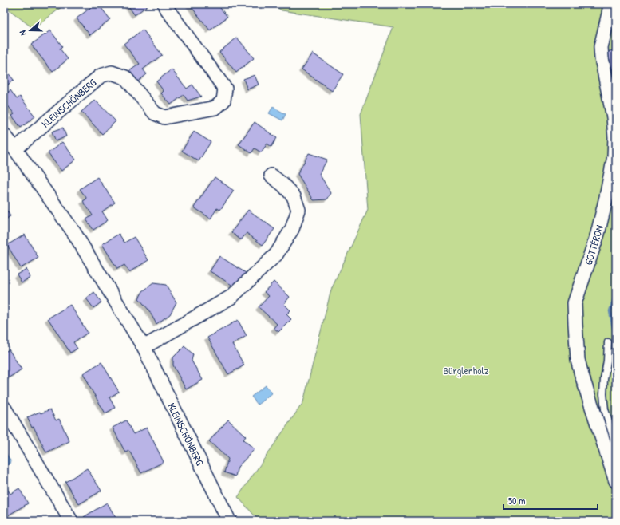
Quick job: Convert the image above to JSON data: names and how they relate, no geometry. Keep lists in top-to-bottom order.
{
  "streets": {
    "street": ["KLEINSCHÖNBERG", "GOTTÉRON"]
  },
  "parks": ["Bürglenholz"],
  "scale_bar": "50 m",
  "north": "left"
}
